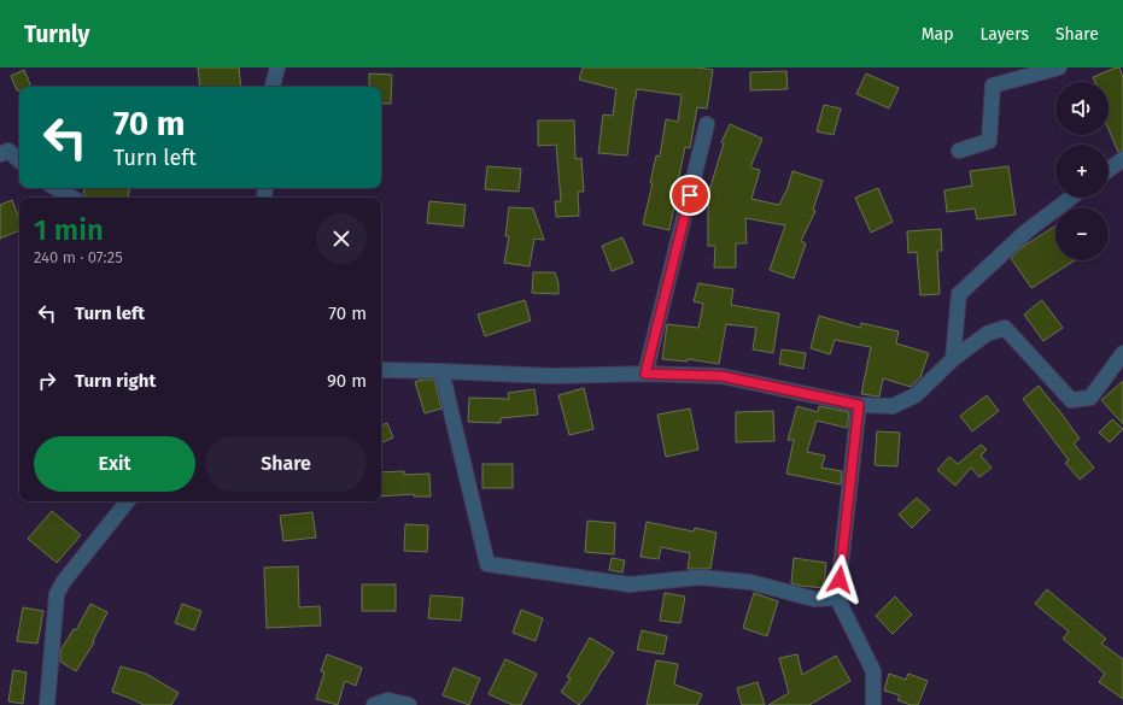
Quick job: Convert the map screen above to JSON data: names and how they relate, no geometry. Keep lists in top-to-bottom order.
{
  "page": {
    "header": "Turnly",
    "nav": ["Map", "Layers", "Share"],
    "map_buttons": ["+", "−"],
    "turn": ["70 m", "Turn left"],
    "heading": ["1 min", "240 m · 07:25"],
    "list": [
      {
        "name": "Turn left",
        "value": "70 m"
      },
      {
        "name": "Turn right",
        "value": "90 m"
      }
    ],
    "buttons": ["Exit", "Share"]
  }
}
